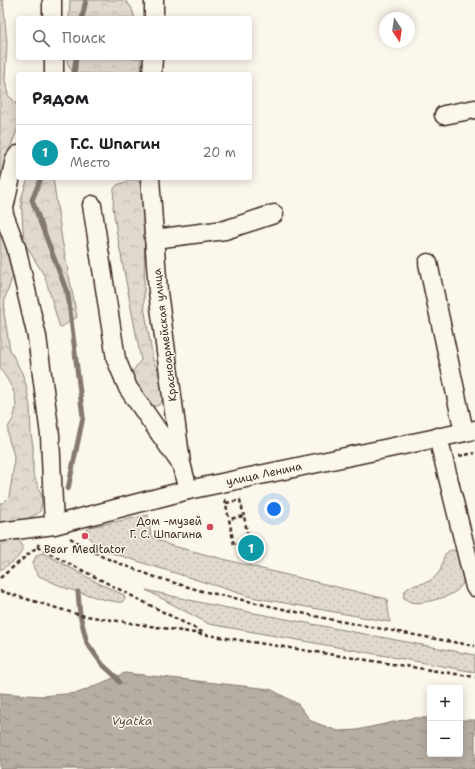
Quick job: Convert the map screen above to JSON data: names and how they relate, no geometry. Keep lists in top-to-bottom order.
{
  "streets": {
    "street": ["Красноармейская улица", "улица Ленина"]
  },
  "crossings": [
    ["Красноармейская улица", "улица Ленина"]
  ],
  "water": ["Vyatka"],
  "places": ["Дом -музей Г. С. Шпагина", "Bear Meditator"],
  "north": "bottom",
  "page": {
    "search": "Поиск",
    "heading": "Рядом",
    "list": [
      {
        "mark": "1",
        "name": "Г.С. Шпагин",
        "note": "Место",
        "value": "20 m"
      }
    ],
    "pins": "1",
    "map_buttons": ["+", "−"]
  }
}
